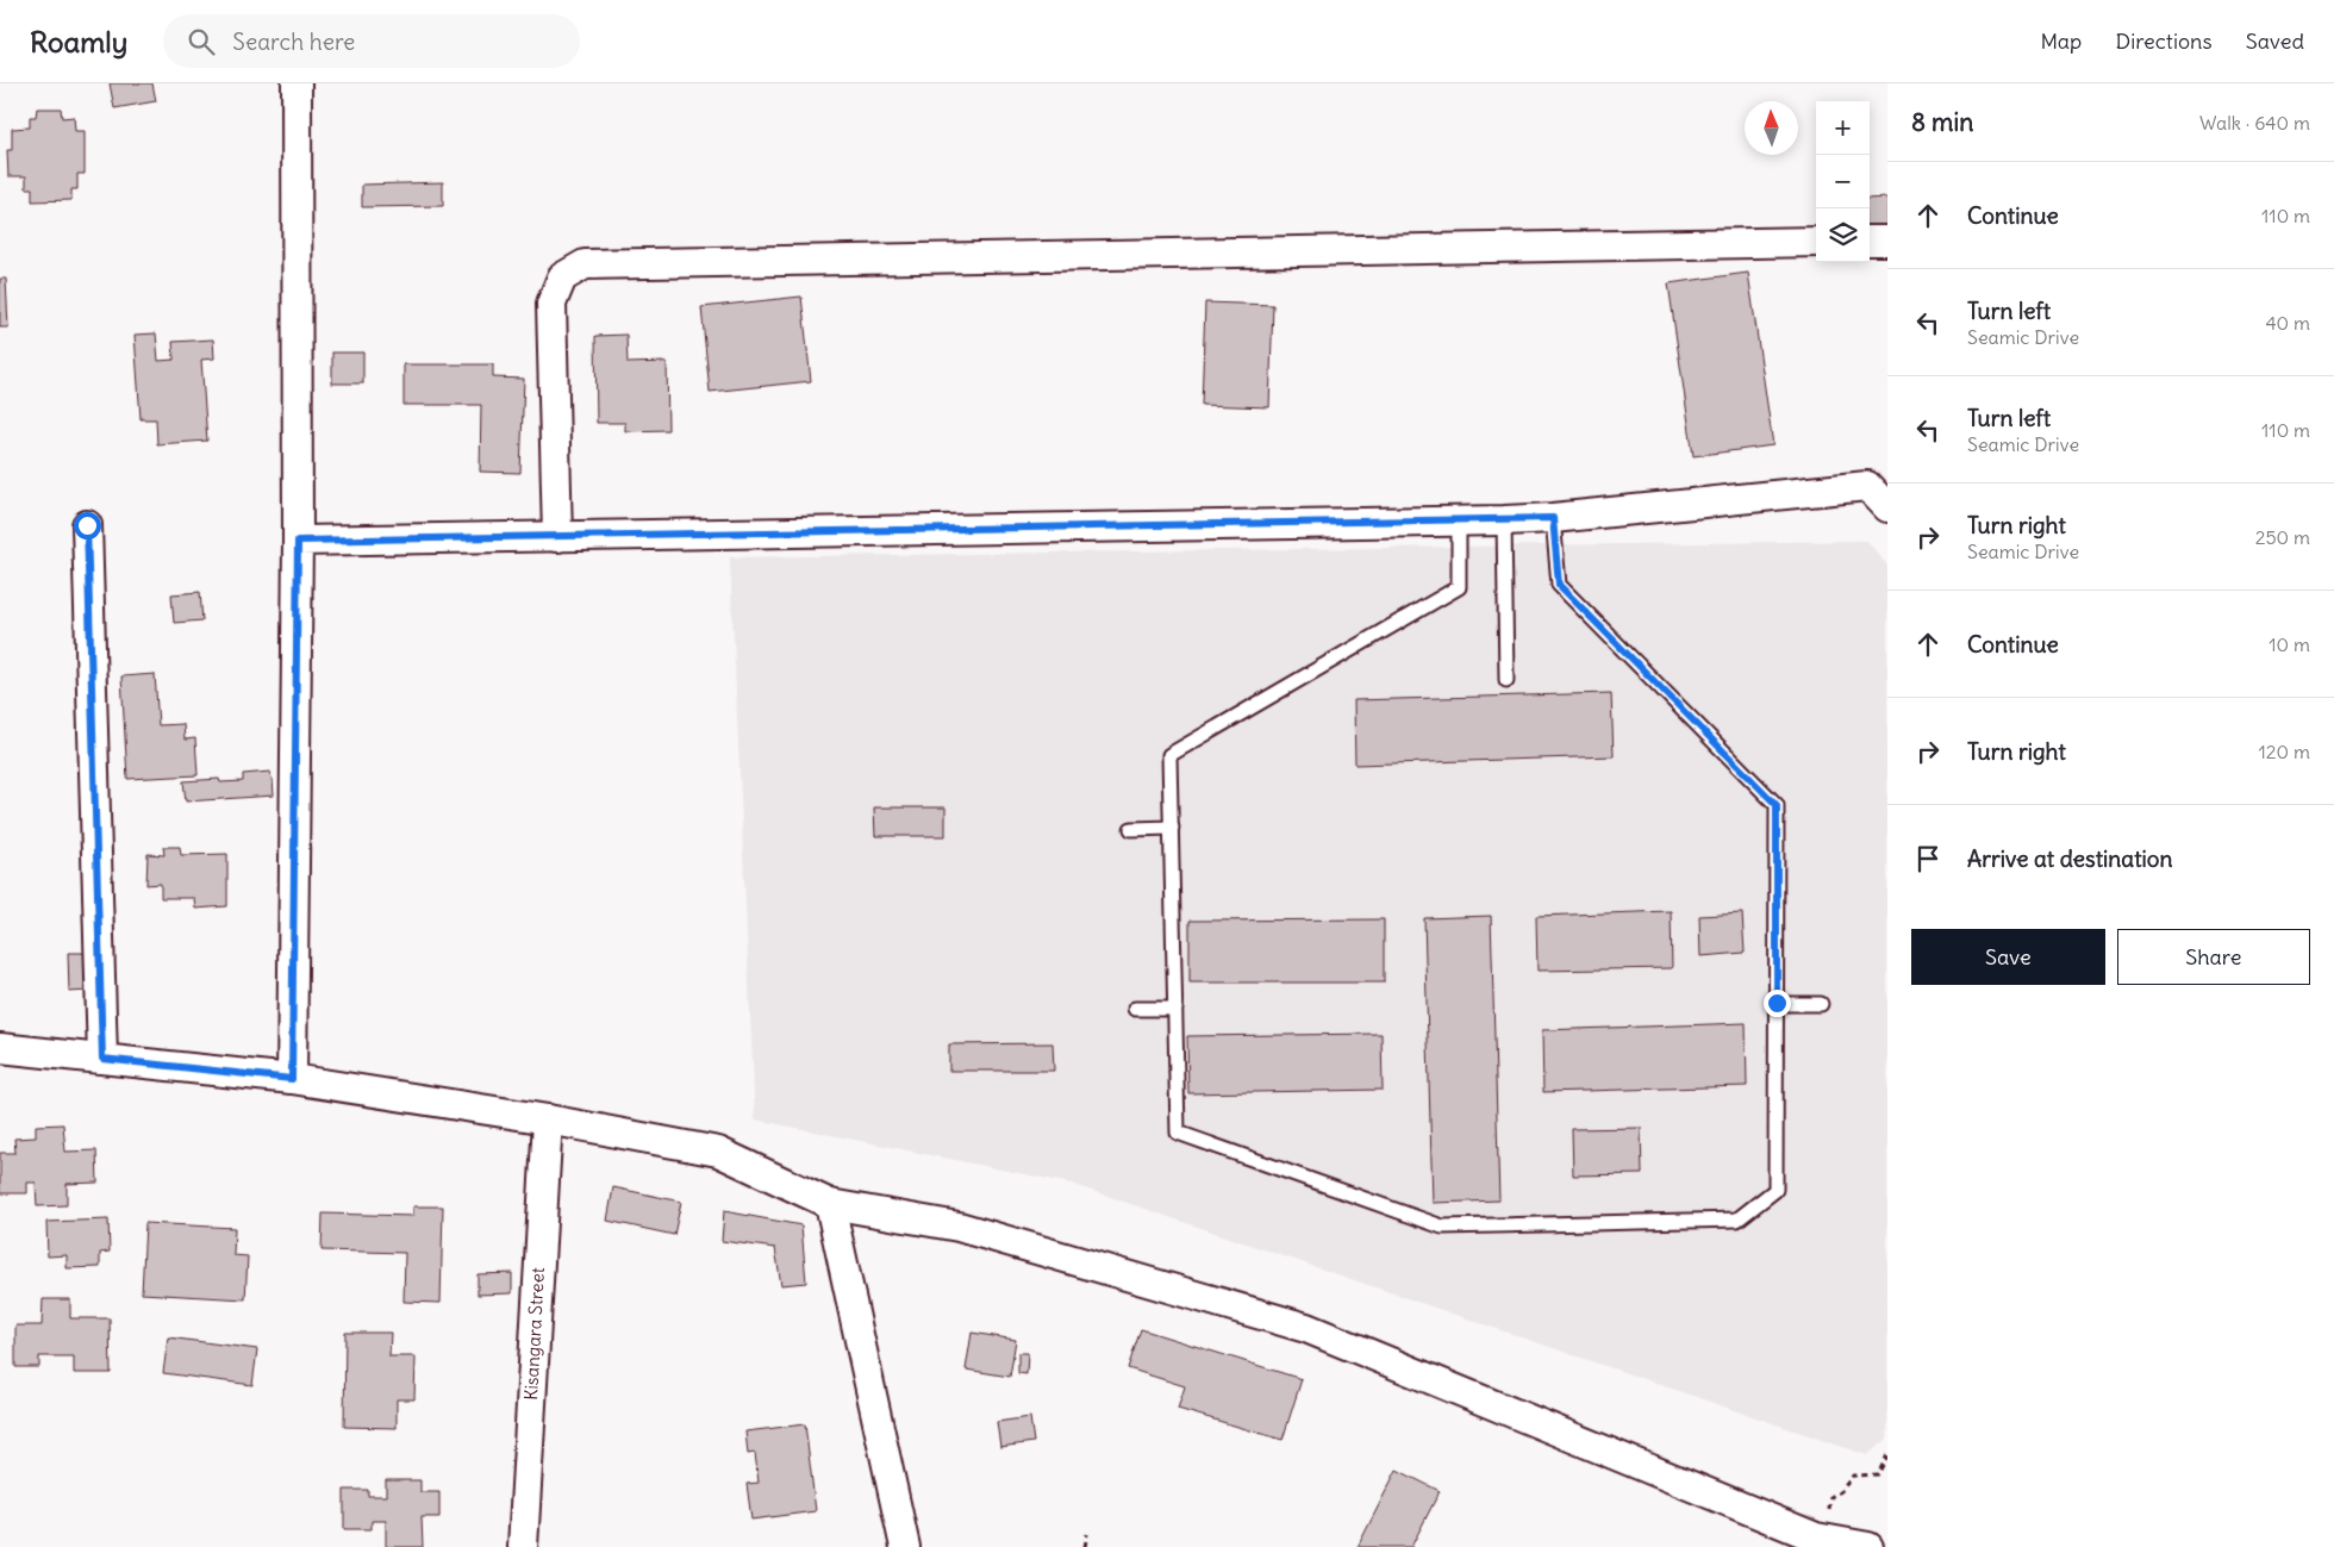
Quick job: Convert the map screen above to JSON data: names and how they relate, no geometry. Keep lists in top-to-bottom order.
{
  "streets": {
    "street": ["Kisangara Street"]
  },
  "north": "top",
  "page": {
    "header": "Roamly",
    "search": "Search here",
    "nav": ["Map", "Directions", "Saved"],
    "heading": ["8 min", "Walk · 640 m"],
    "map_buttons": ["+", "−"],
    "list": [
      ["Continue", "110 m"],
      ["Turn left", "Seamic Drive", "40 m"],
      ["Turn left", "Seamic Drive", "110 m"],
      ["Turn right", "Seamic Drive", "250 m"],
      ["Continue", "10 m"],
      ["Turn right", "120 m"],
      "Arrive at destination"
    ],
    "buttons": ["Save", "Share"]
  }
}
